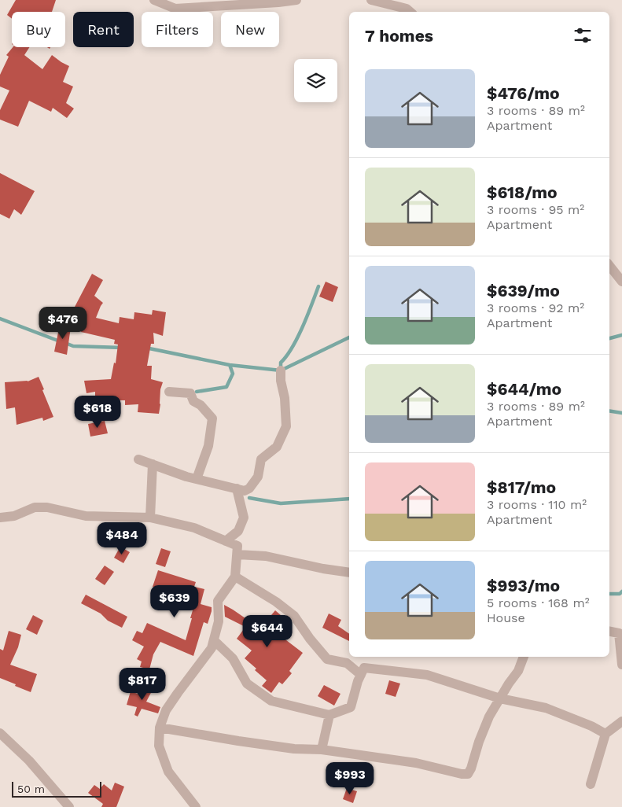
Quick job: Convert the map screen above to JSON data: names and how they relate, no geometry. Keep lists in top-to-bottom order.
{
  "scale_bar": "50 m",
  "page": {
    "chip": [
      "Buy",
      "Rent",
      "Filters",
      "New"
    ],
    "heading": "7 homes",
    "list": [
      {
        "name": "$476/mo",
        "note": "3 rooms · 89 m² · Apartment"
      },
      {
        "name": "$618/mo",
        "note": "3 rooms · 95 m² · Apartment"
      },
      {
        "name": "$639/mo",
        "note": "3 rooms · 92 m² · Apartment"
      },
      {
        "name": "$644/mo",
        "note": "3 rooms · 89 m² · Apartment"
      },
      {
        "name": "$817/mo",
        "note": "3 rooms · 110 m² · Apartment"
      },
      {
        "name": "$993/mo",
        "note": "5 rooms · 168 m² · House"
      }
    ],
    "price": [
      "$476",
      "$618",
      "$484",
      "$639",
      "$644",
      "$817",
      "$993"
    ],
    "scale": "50 m"
  }
}
